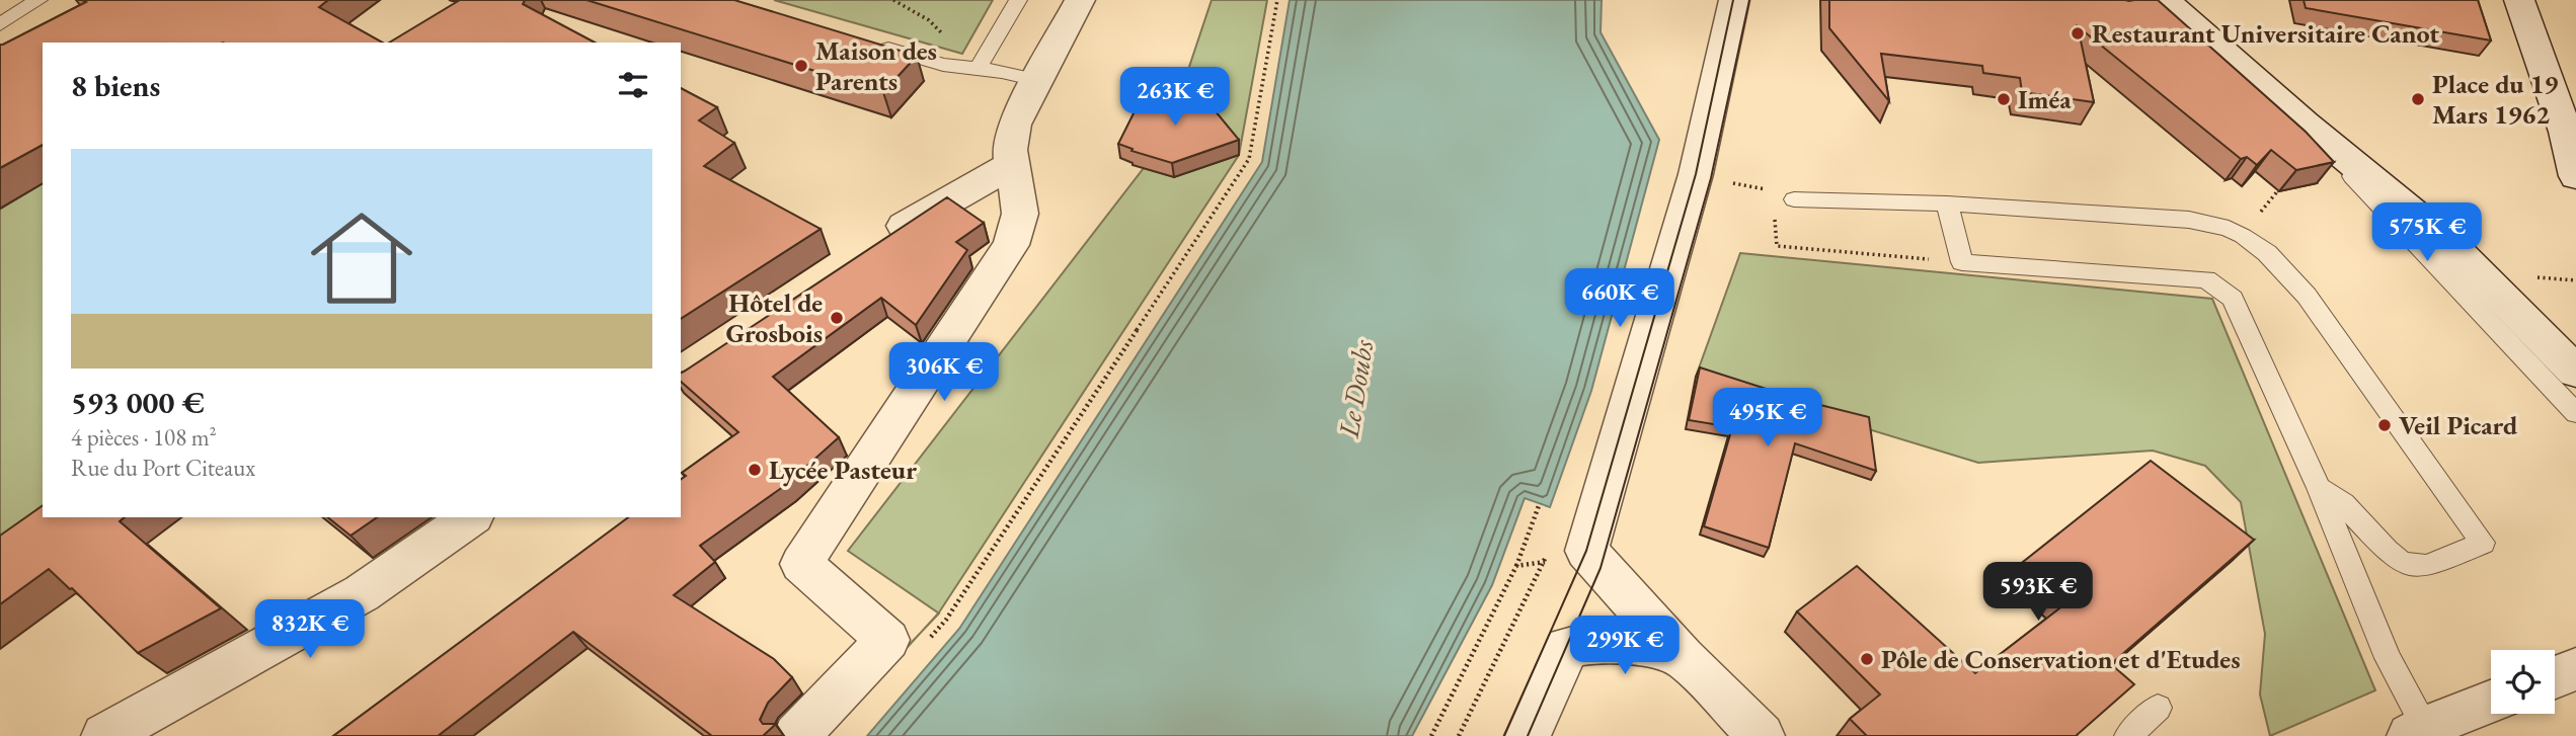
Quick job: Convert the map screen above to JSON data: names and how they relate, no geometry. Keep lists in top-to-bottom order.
{
  "water": ["Le Doubs"],
  "places": [
    "Restaurant Universitaire Canot",
    "Maison des Parents",
    "Iméa",
    "Place du 19 Mars 1962",
    "Hôtel de Grosbois",
    "Veil Picard",
    "Lycée Pasteur",
    "Pôle de Conservation et d'Etudes"
  ],
  "page": {
    "heading": "8 biens",
    "price": [
      "263K €",
      "575K €",
      "660K €",
      "306K €",
      "495K €",
      "593K €",
      "832K €",
      "299K €"
    ],
    "list": [
      {
        "name": "593 000 €",
        "note": "4 pièces · 108 m² · Rue du Port Citeaux"
      }
    ]
  }
}
